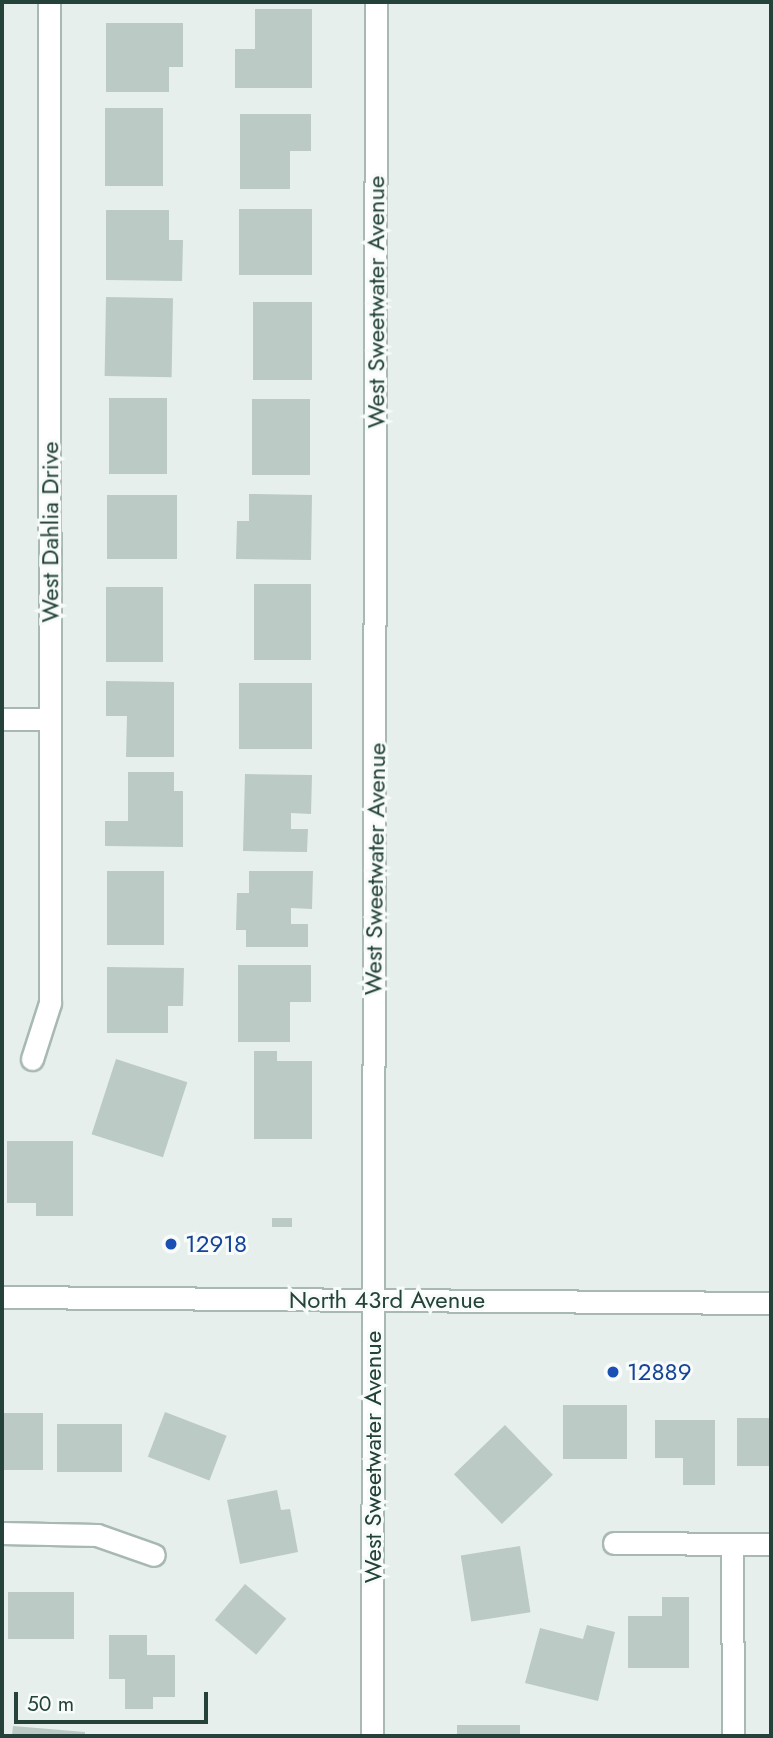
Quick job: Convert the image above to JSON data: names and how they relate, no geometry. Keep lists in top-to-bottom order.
{
  "streets": {
    "street": ["West Sweetwater Avenue", "West Dahlia Drive", "North 43rd Avenue"]
  },
  "crossings": [
    ["West Sweetwater Avenue", "North 43rd Avenue"]
  ],
  "places": ["12918", "12889"],
  "scale_bar": "50 m"
}
